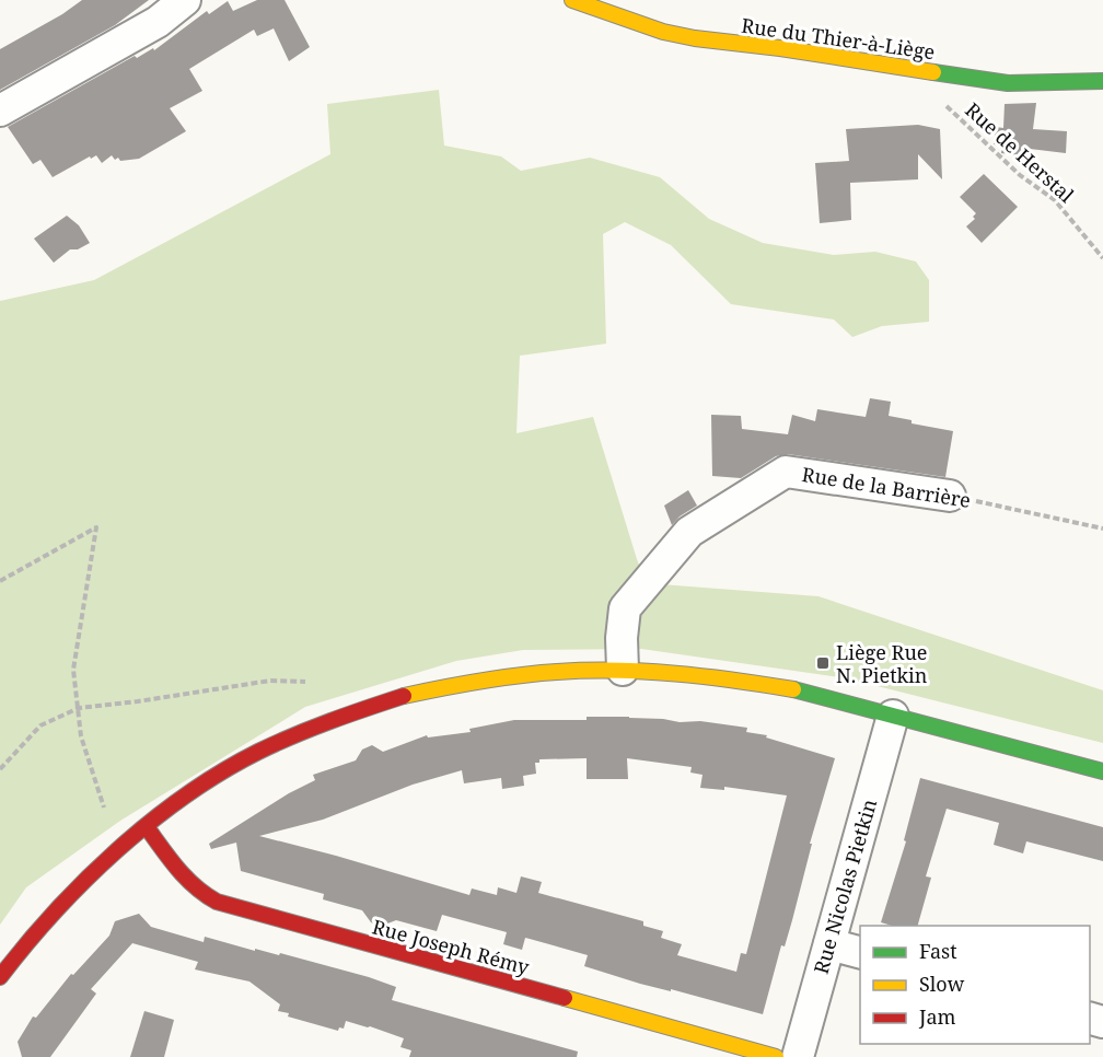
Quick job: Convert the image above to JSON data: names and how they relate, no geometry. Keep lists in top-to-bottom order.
{
  "streets": {
    "street": [
      "Rue du Thier-à-Liège",
      "Rue de la Barrière",
      "Rue Nicolas Pietkin",
      "Rue Joseph Rémy"
    ],
    "path": ["Rue de Herstal"]
  },
  "crossings": [
    ["Rue du Thier-à-Liège", "Rue de Herstal"]
  ],
  "places": {
    "transit": ["Liège Rue N. Pietkin"]
  },
  "legend": ["Fast", "Slow", "Jam"]
}
